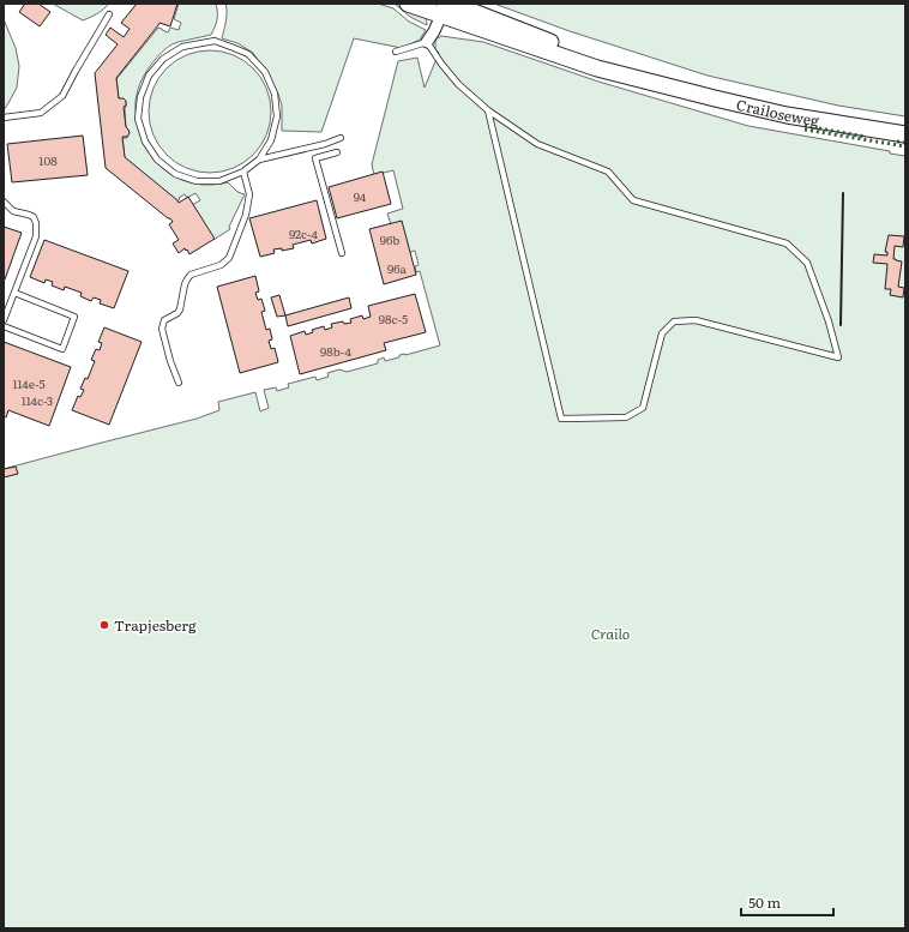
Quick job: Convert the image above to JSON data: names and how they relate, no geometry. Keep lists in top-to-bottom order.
{
  "streets": {
    "main road": ["Crailoseweg"]
  },
  "parks": ["Crailo"],
  "places": ["Trapjesberg"],
  "house_numbers": [
    "108",
    "94",
    "92c-4",
    "96b",
    "96a",
    "98c-5",
    "98b-4",
    "114e-5",
    "114c-3"
  ],
  "scale_bar": "50 m"
}
